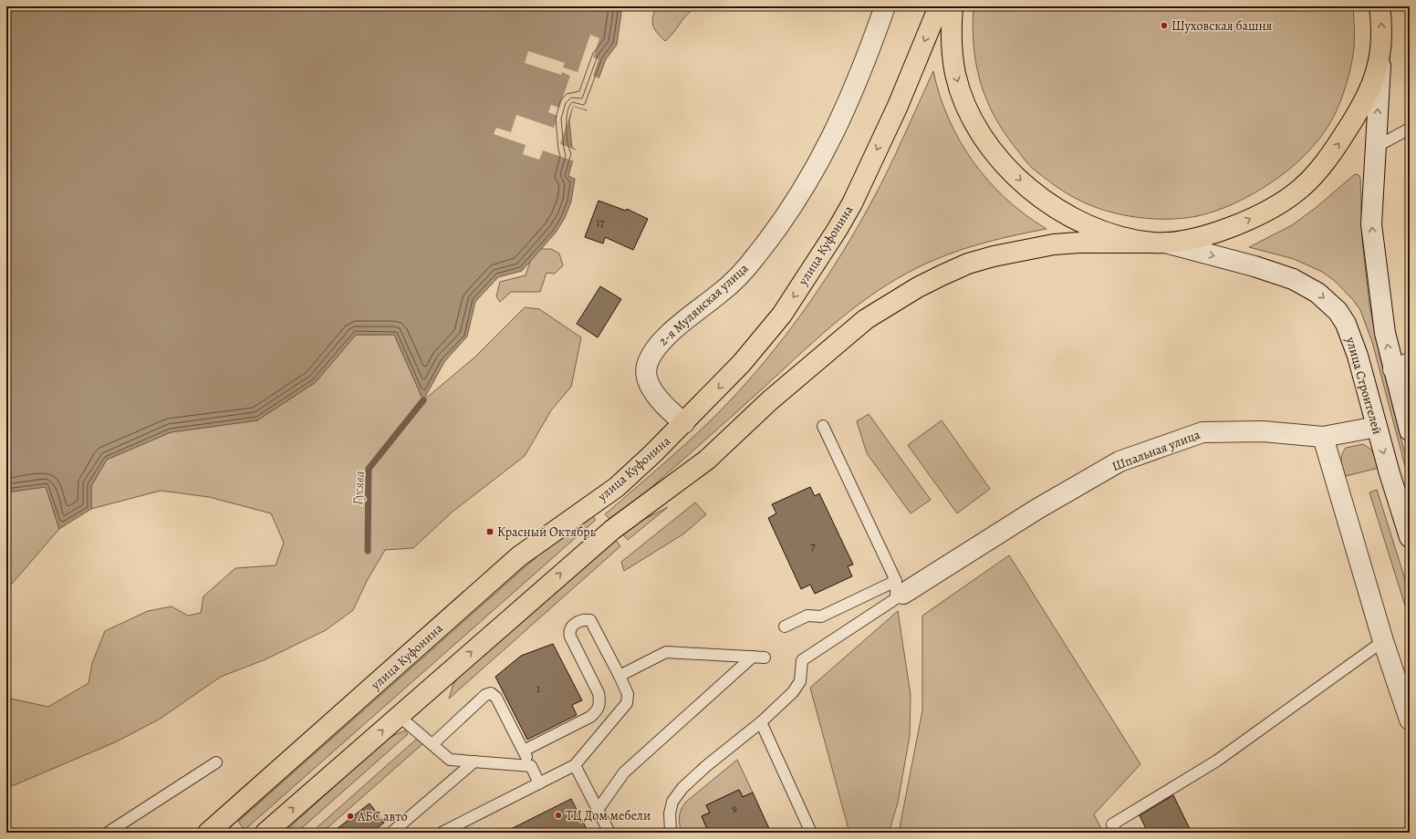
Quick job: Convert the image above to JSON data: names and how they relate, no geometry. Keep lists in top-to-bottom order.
{
  "streets": {
    "main road": ["улица Куфонина"],
    "street": ["2-я Мулянская улица", "улица Строителей", "Шпальная улица"]
  },
  "crossings": [
    ["улица Куфонина", "2-я Мулянская улица"],
    ["улица Строителей", "Шпальная улица"]
  ],
  "one_way": ["улица Куфонина", "улица Строителей"],
  "water": ["Гусява"],
  "places": {
    "other": ["Шуховская башня", "ТЦ Дом мебели", "АБС авто"],
    "transit": ["Красный Октябрь"]
  },
  "house_numbers": [
    "17",
    "7",
    "1",
    "9"
  ]
}
